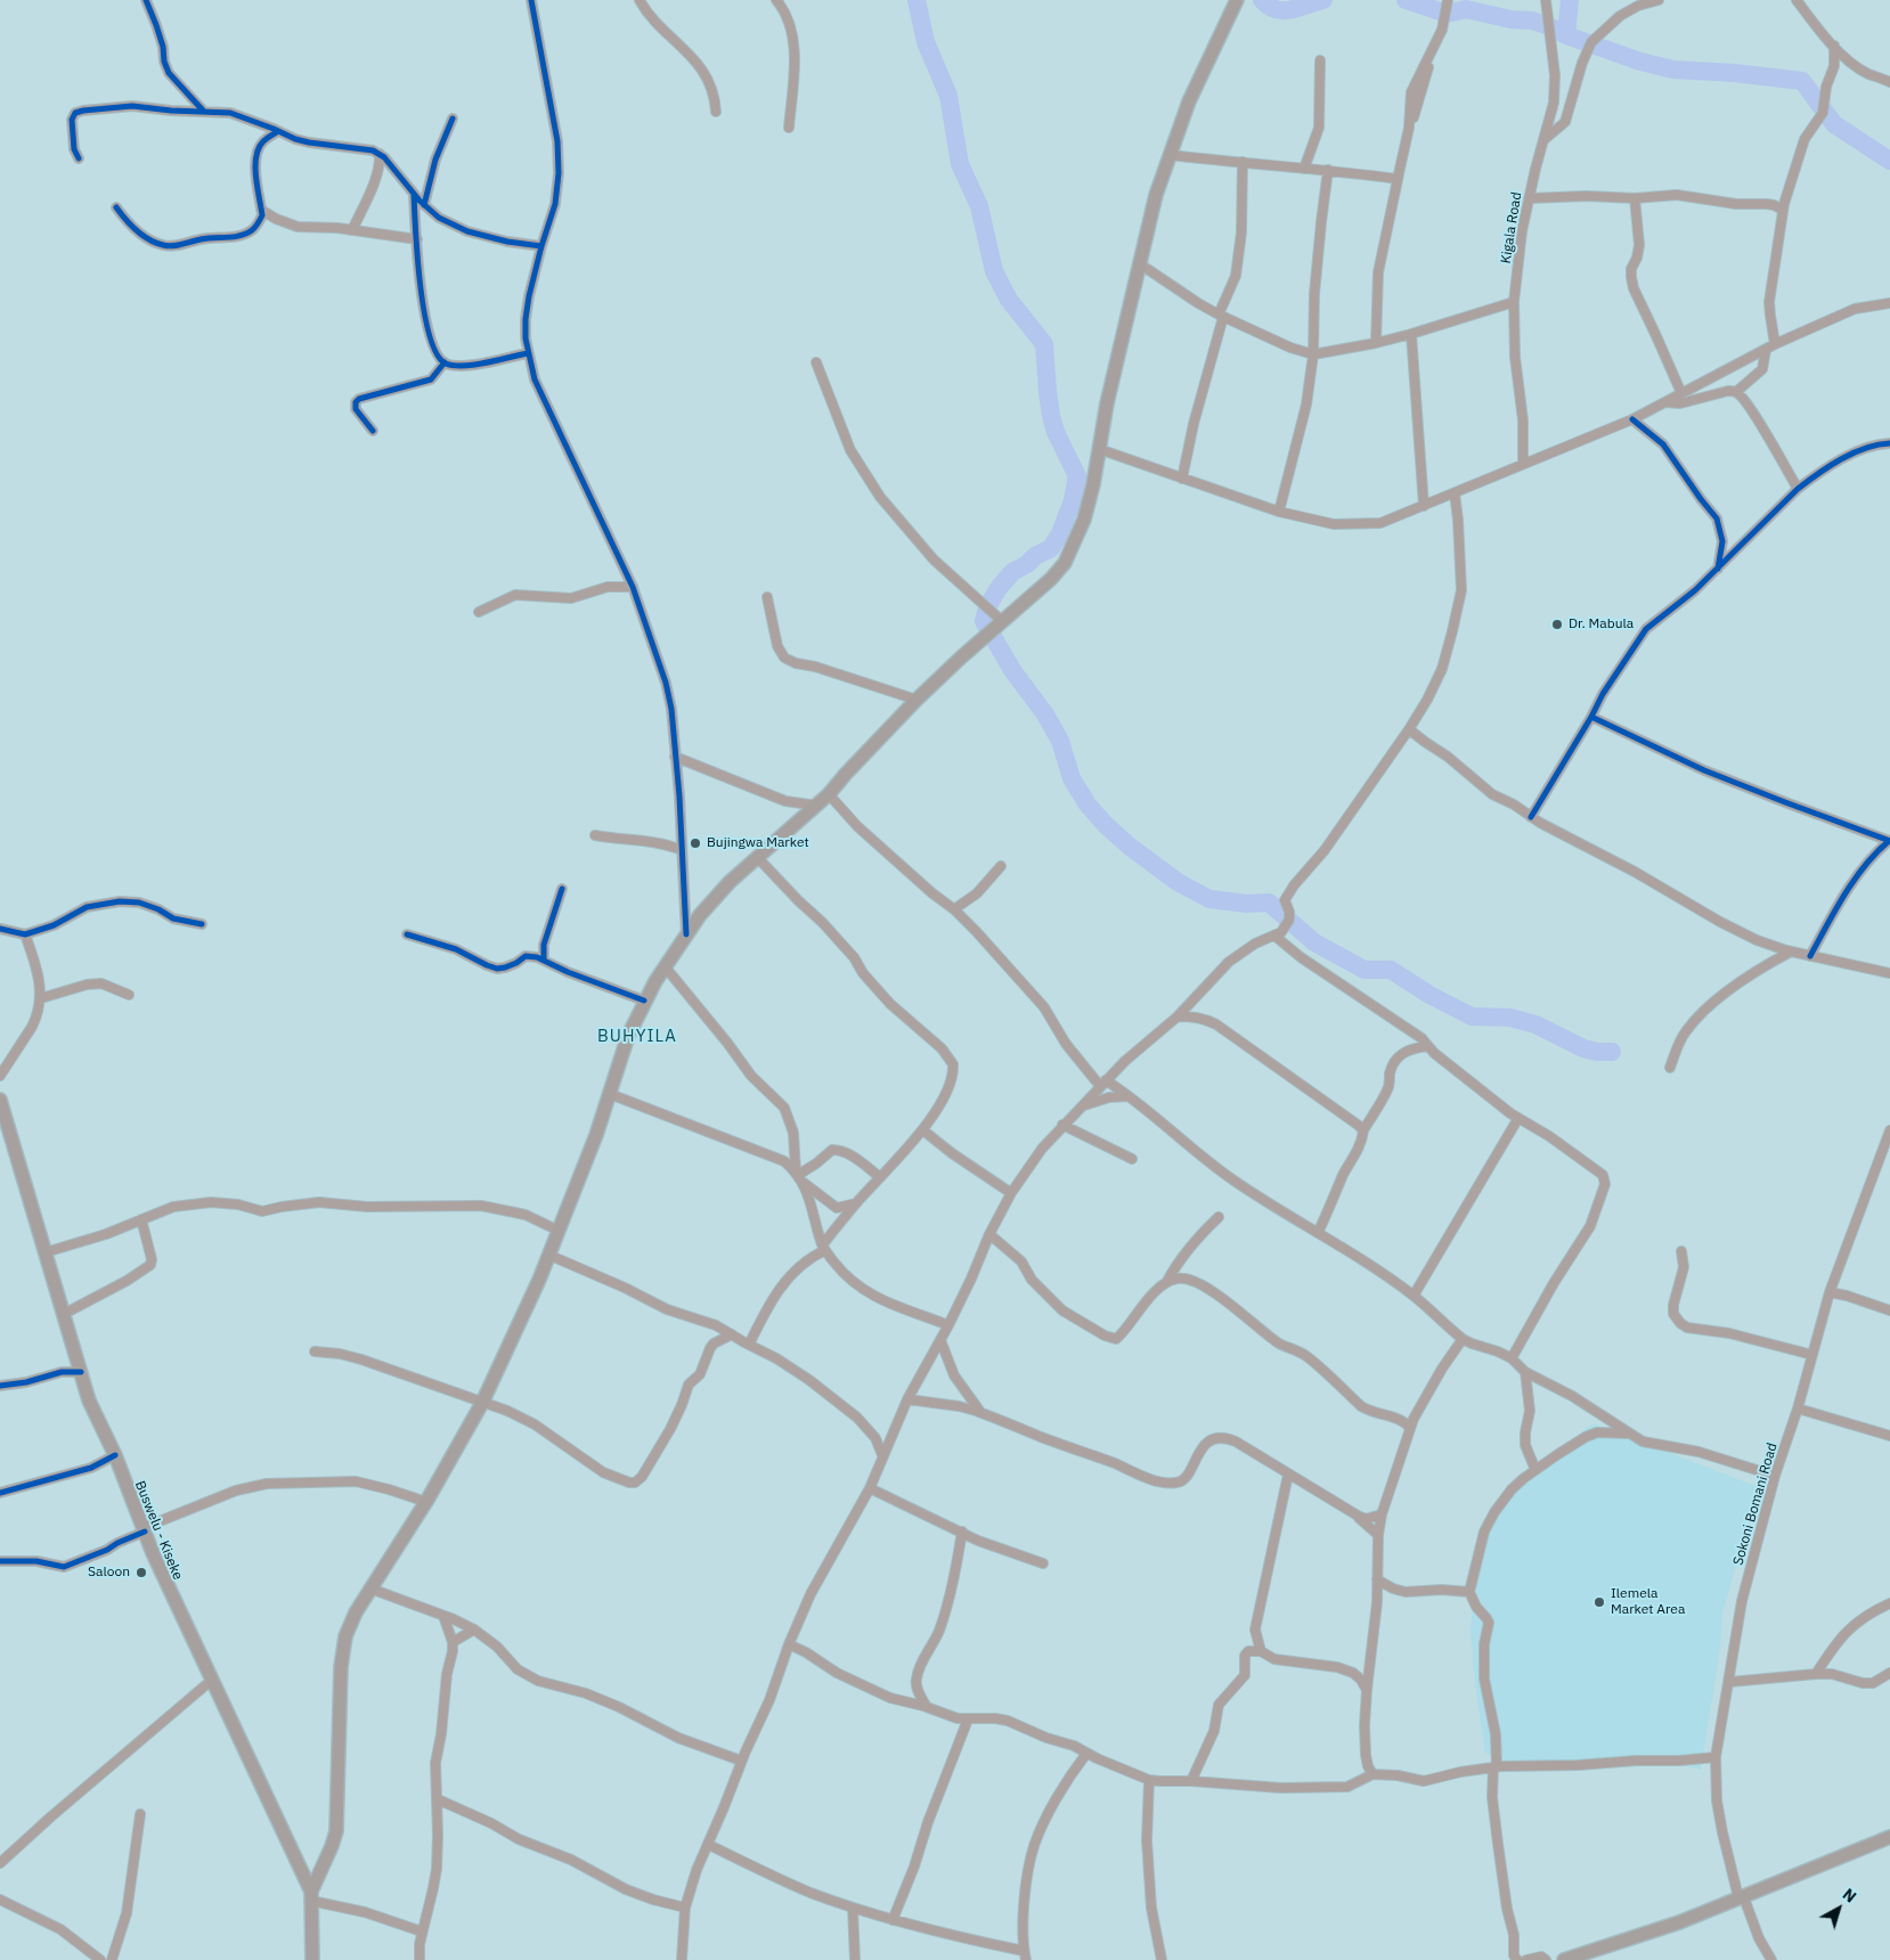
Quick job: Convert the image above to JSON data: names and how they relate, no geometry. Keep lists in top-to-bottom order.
{
  "streets": {
    "street": ["Kigala Road", "Sokoni Bomani Road", "Buswelu - Kiseke"]
  },
  "districts": ["BUHYILA"],
  "places": [
    "Dr. Mabula",
    "Bujingwa Market",
    "Saloon",
    "Ilemela Market Area"
  ],
  "north": "top right"
}
